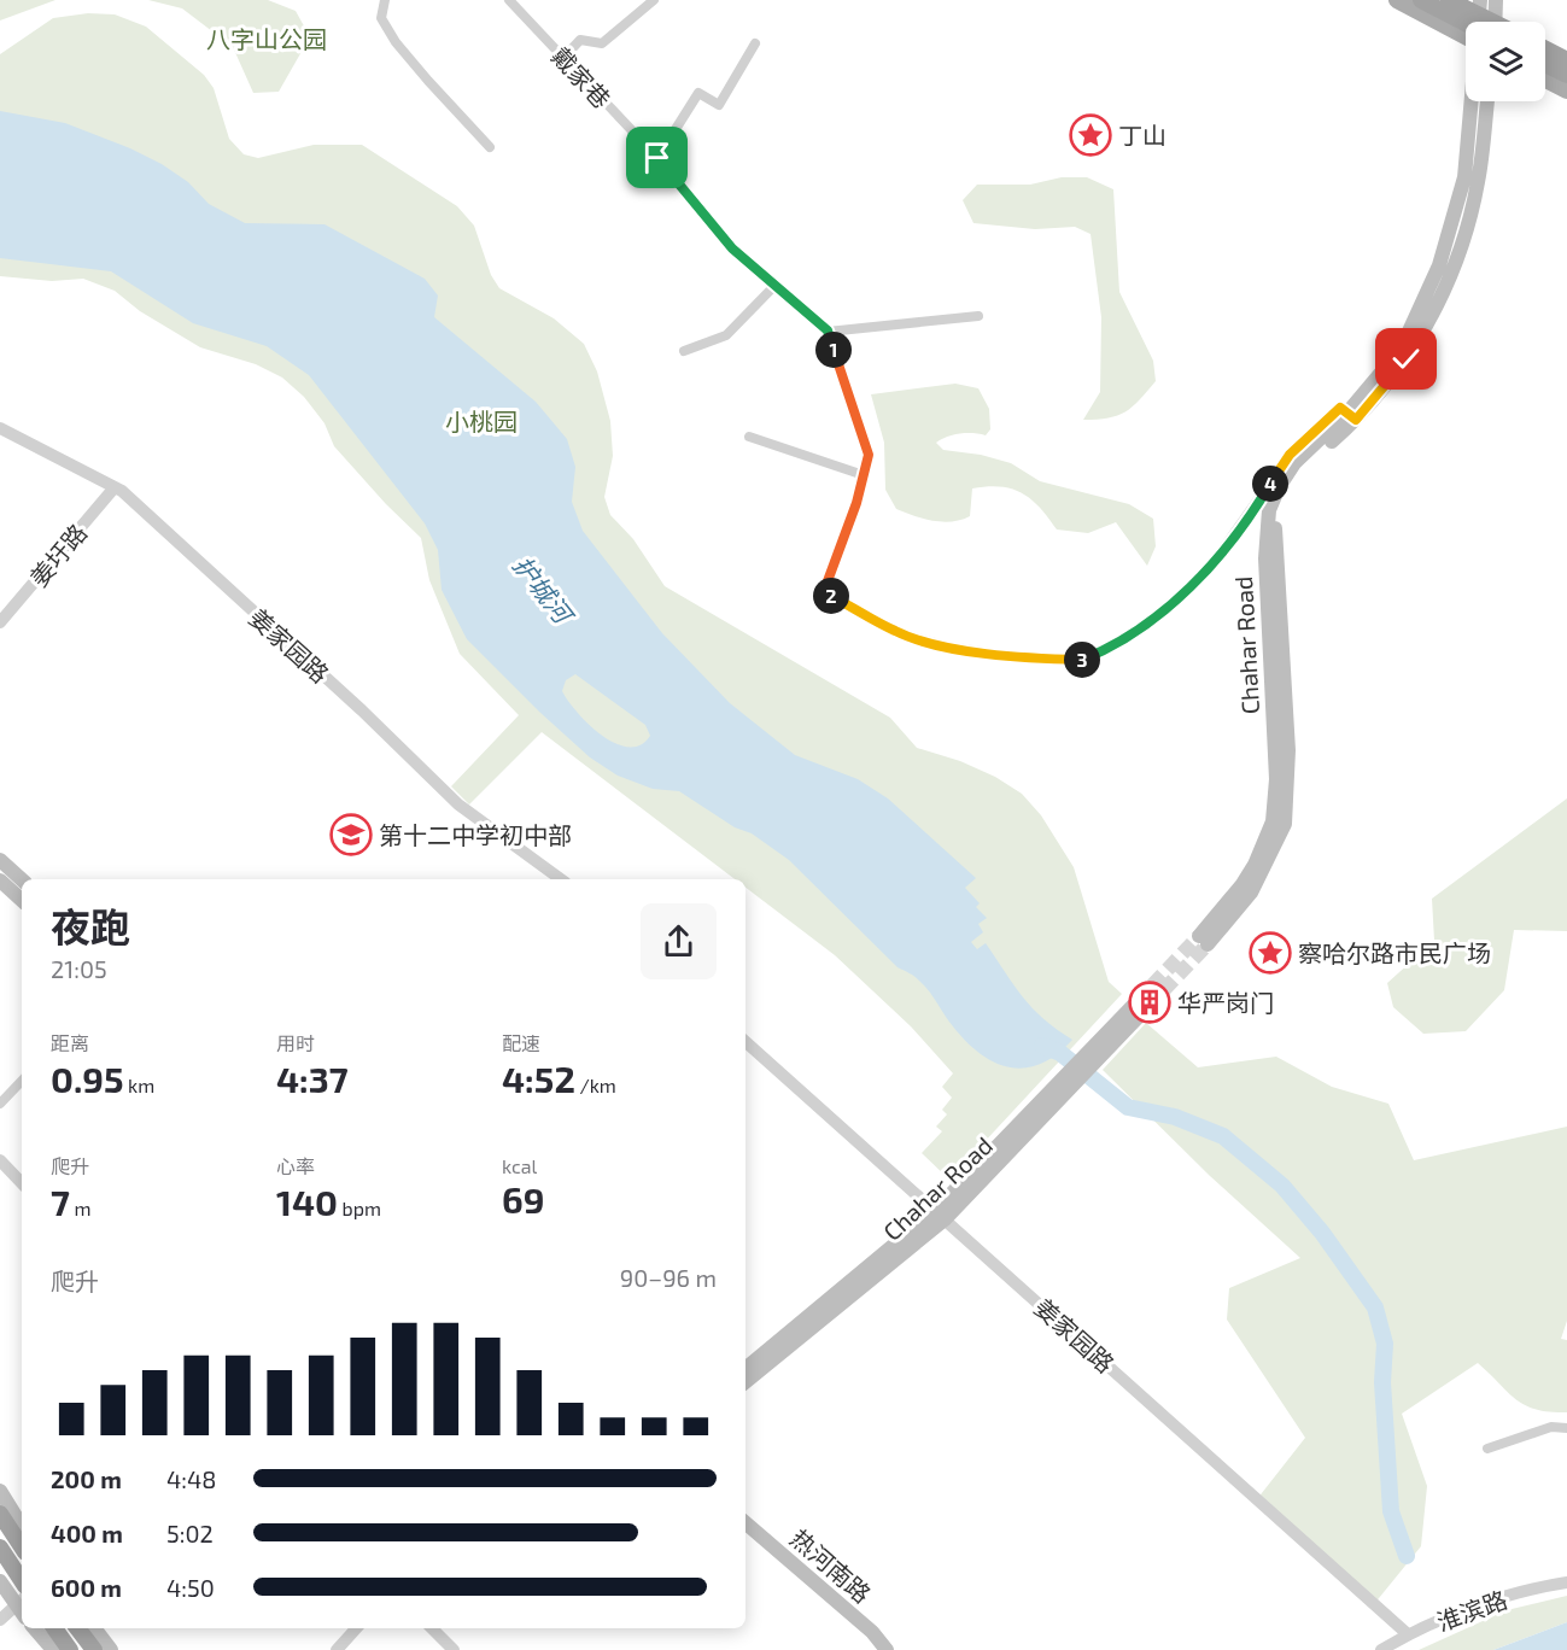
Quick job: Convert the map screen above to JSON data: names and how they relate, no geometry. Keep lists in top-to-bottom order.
{
  "streets": {
    "main road": ["Chahar Road", "热河南路"],
    "street": [
      "戴家巷",
      "姜圩路",
      "姜家园路",
      "淮滨路"
    ]
  },
  "crossings": [
    ["姜圩路", "姜家园路"],
    ["姜家园路", "Chahar Road"],
    ["姜家园路", "淮滨路"]
  ],
  "water": ["护城河"],
  "parks": ["八字山公园", "小桃园"],
  "places": {
    "place": ["丁山", "察哈尔路市民广场"],
    "school or university": ["第十二中学初中部"],
    "building": ["华严岗门"]
  },
  "page": {
    "pins": [
      "1",
      "4",
      "2",
      "3"
    ],
    "heading": ["夜跑", "21:05"],
    "stats": [
      ["距离", "0.95 km"],
      ["用时", "4:37"],
      ["配速", "4:52 /km"],
      ["爬升", "7 m"],
      ["心率", "140 bpm"],
      ["kcal", "69"]
    ],
    "chart": ["爬升", "90–96 m"],
    "list": [
      {
        "name": "200 m",
        "note": "4:48"
      },
      {
        "name": "400 m",
        "note": "5:02"
      },
      {
        "name": "600 m",
        "note": "4:50"
      }
    ]
  }
}
